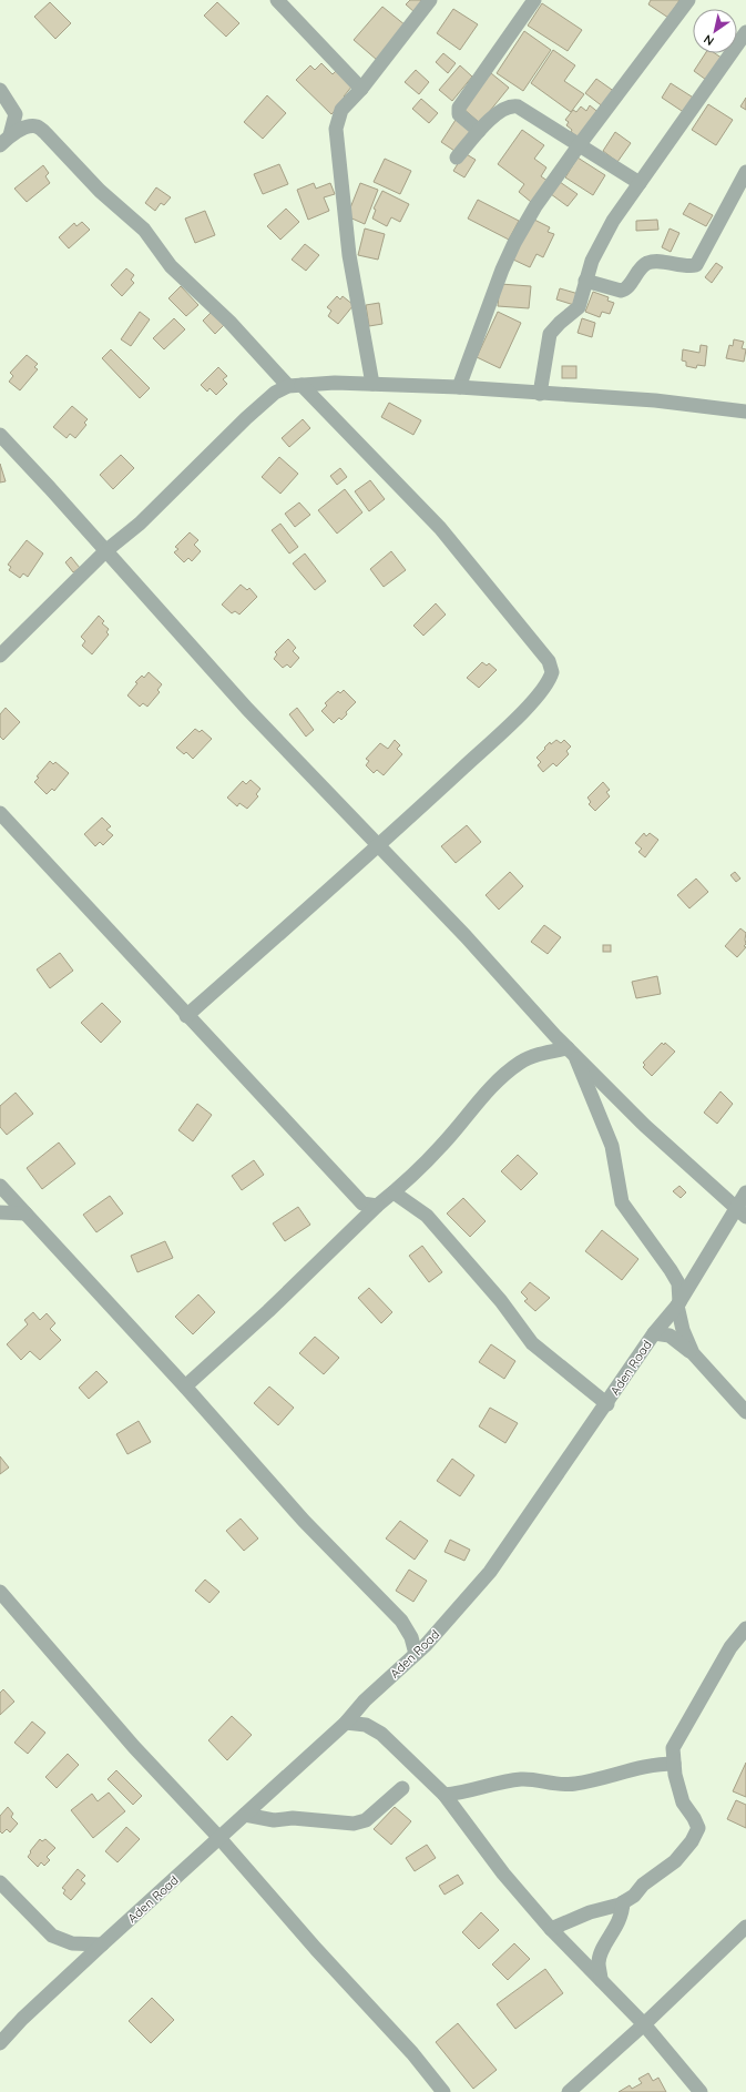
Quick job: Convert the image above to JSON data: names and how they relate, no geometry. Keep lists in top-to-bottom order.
{
  "streets": {
    "street": ["Aden Road"]
  },
  "north": "bottom left"
}
